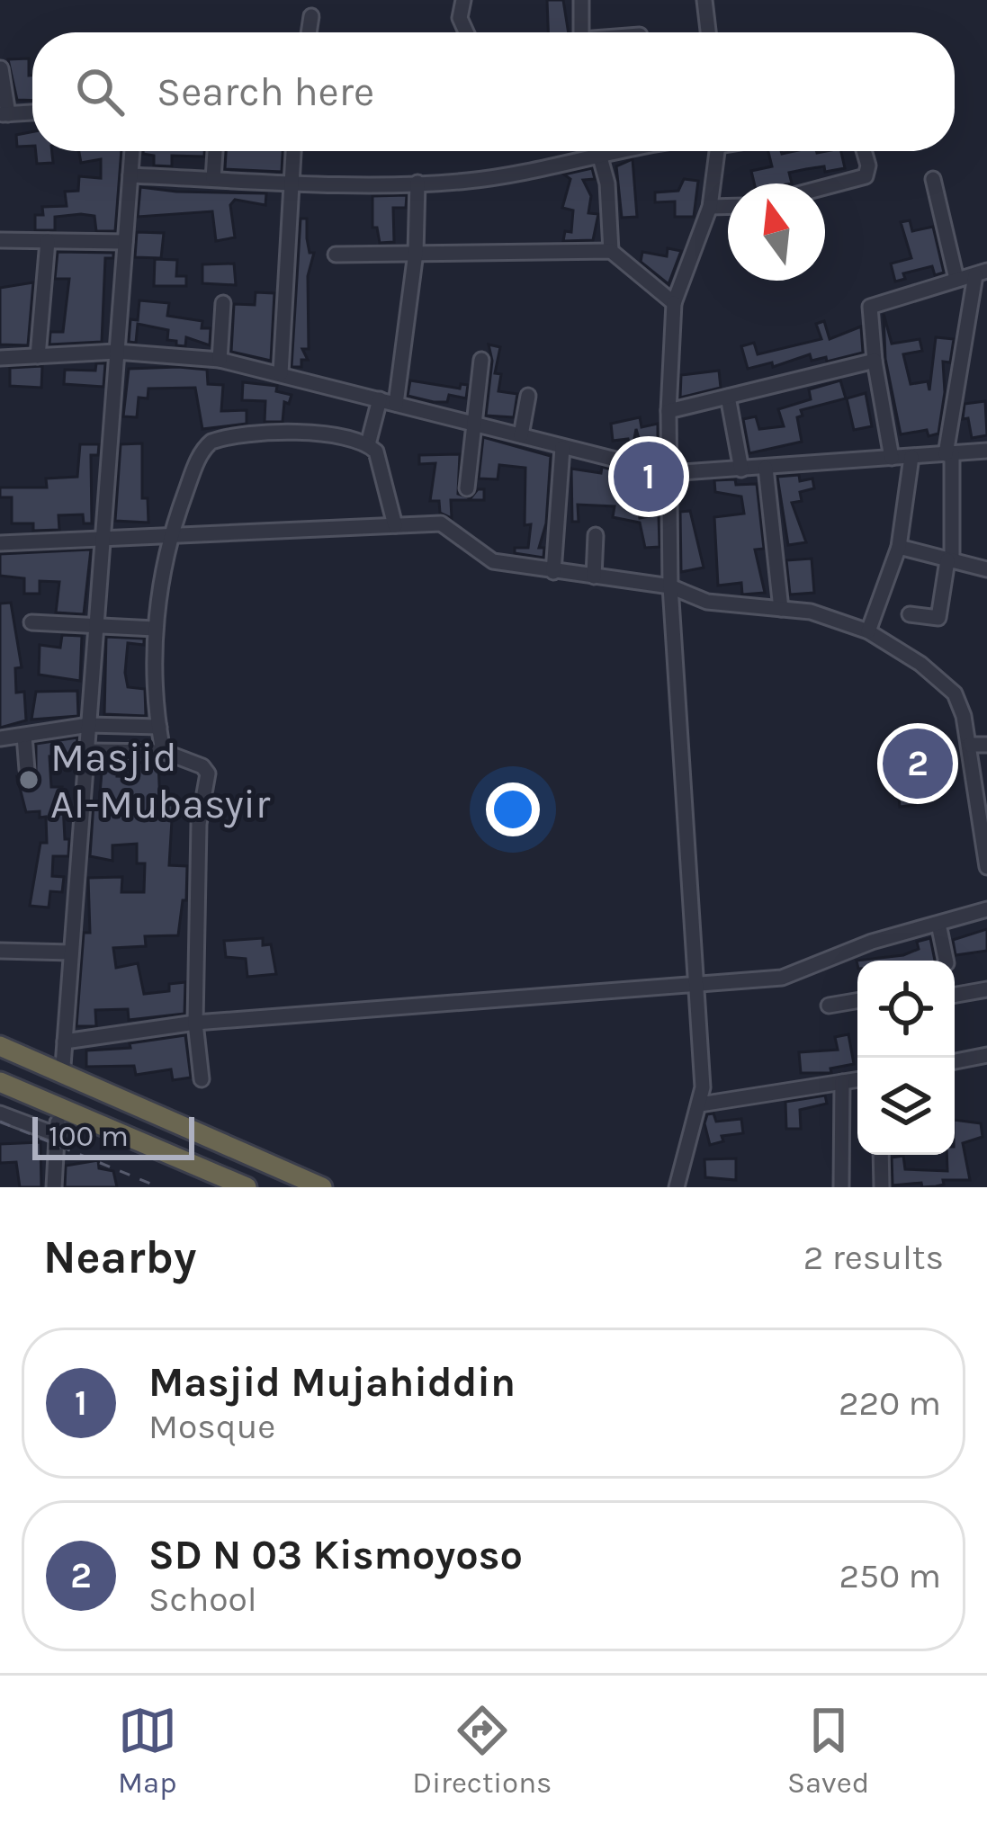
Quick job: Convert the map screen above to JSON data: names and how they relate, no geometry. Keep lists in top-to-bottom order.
{
  "places": ["Masjid Al-Mubasyir"],
  "scale_bar": "100 m",
  "north": "top",
  "page": {
    "search": "Search here",
    "pins": ["1", "2"],
    "scale": "100 m",
    "heading": ["Nearby", "2 results"],
    "list": [
      {
        "mark": "1",
        "name": "Masjid Mujahiddin",
        "note": "Mosque",
        "value": "220 m"
      },
      {
        "mark": "2",
        "name": "SD N 03 Kismoyoso",
        "note": "School",
        "value": "250 m"
      }
    ],
    "nav": ["Map", "Directions", "Saved"]
  }
}
